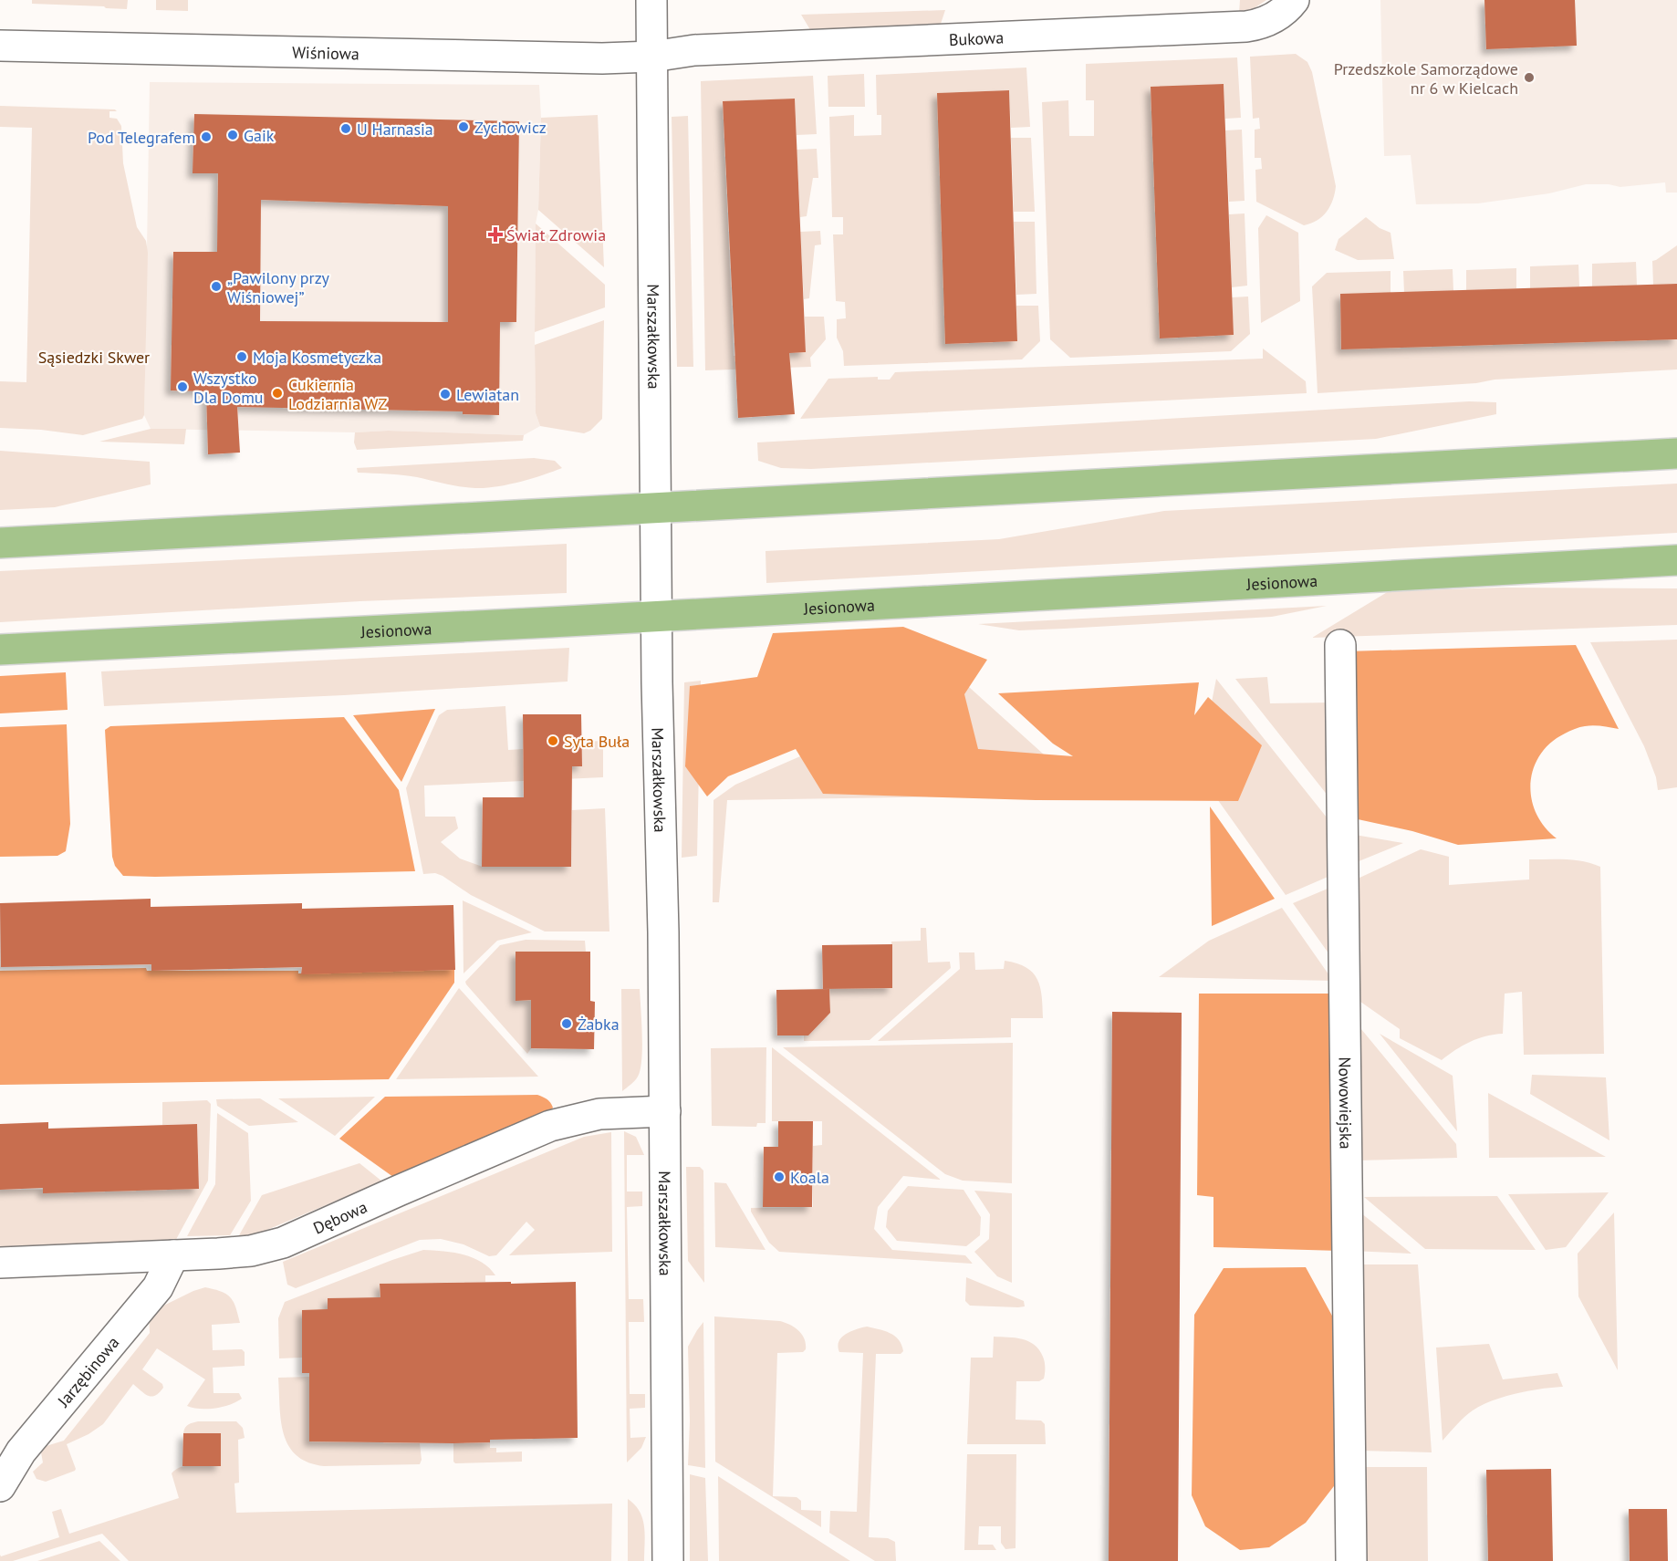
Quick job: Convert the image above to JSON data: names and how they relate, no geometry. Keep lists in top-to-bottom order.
{
  "streets": {
    "main road": ["Jesionowa"],
    "street": [
      "Bukowa",
      "Wiśniowa",
      "Marszałkowska",
      "Nowowiejska",
      "Dębowa",
      "Jarzębinowa"
    ]
  },
  "crossings": [
    ["Bukowa", "Wiśniowa"],
    ["Bukowa", "Marszałkowska"],
    ["Wiśniowa", "Marszałkowska"],
    ["Marszałkowska", "Jesionowa"],
    ["Marszałkowska", "Dębowa"],
    ["Dębowa", "Jarzębinowa"]
  ],
  "parks": ["Sąsiedzki Skwer"],
  "places": {
    "other": [
      "Przedszkole Samorządowe nr 6 w Kielcach",
      "Zychowicz",
      "U Harnasia",
      "Gaik",
      "Pod Telegrafem",
      "„Pawilony przy Wiśniowej”",
      "Moja Kosmetyczka",
      "Wszystko Dla Domu",
      "Cukiernia Lodziarnia WZ",
      "Lewiatan",
      "Syta Buła",
      "Żabka",
      "Koala"
    ],
    "health": ["Świat Zdrowia"]
  }
}
